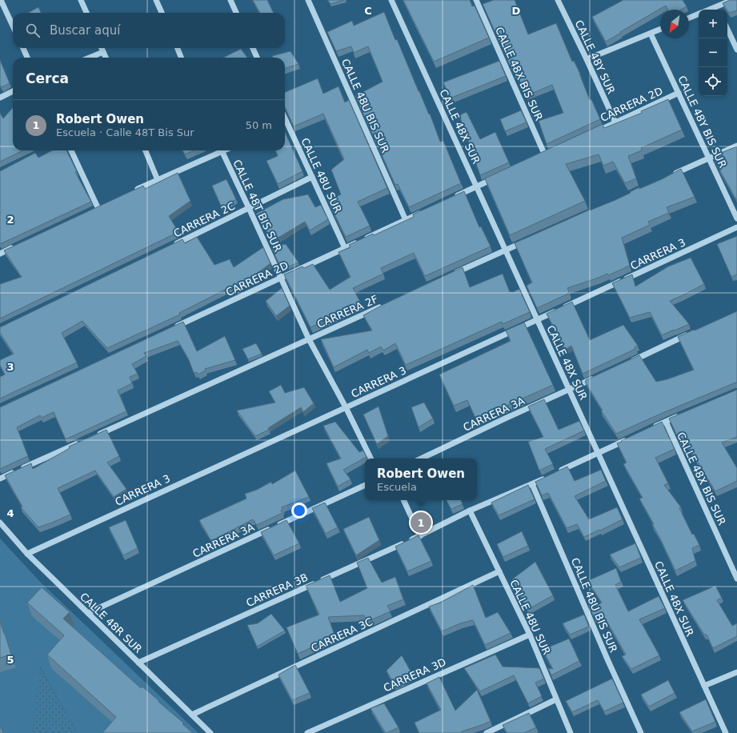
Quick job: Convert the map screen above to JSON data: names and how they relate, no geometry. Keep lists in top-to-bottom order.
{
  "streets": {
    "street": [
      "CALLE 48Y SUR",
      "CALLE 48X BIS SUR",
      "CARRERA 2D",
      "CALLE 48U BIS SUR",
      "CALLE 48Y BIS SUR",
      "CALLE 48X SUR",
      "CALLE 48U SUR",
      "CALLE 48T BIS SUR",
      "CARRERA 2C",
      "CARRERA 3",
      "CARRERA 2F",
      "CARRERA 3A",
      "CARRERA 3B",
      "CALLE 48R SUR",
      "CARRERA 3C",
      "CARRERA 3D"
    ]
  },
  "crossings": [
    ["CALLE 48Y SUR", "CARRERA 2D"],
    ["CARRERA 2D", "CALLE 48U BIS SUR"],
    ["CARRERA 2D", "CALLE 48Y BIS SUR"],
    ["CARRERA 2D", "CALLE 48U SUR"],
    ["CARRERA 2D", "CALLE 48T BIS SUR"],
    ["CALLE 48U BIS SUR", "CARRERA 3B"],
    ["CALLE 48X SUR", "CARRERA 3"],
    ["CALLE 48X SUR", "CARRERA 3A"],
    ["CALLE 48X SUR", "CARRERA 3B"],
    ["CALLE 48U SUR", "CARRERA 2C"],
    ["CALLE 48U SUR", "CARRERA 3B"],
    ["CALLE 48U SUR", "CARRERA 3C"],
    ["CALLE 48U SUR", "CARRERA 3D"],
    ["CALLE 48T BIS SUR", "CARRERA 2C"],
    ["CALLE 48T BIS SUR", "CARRERA 3"],
    ["CALLE 48T BIS SUR", "CARRERA 2F"],
    ["CARRERA 3", "CALLE 48R SUR"],
    ["CARRERA 3A", "CALLE 48R SUR"],
    ["CARRERA 3B", "CALLE 48R SUR"],
    ["CALLE 48R SUR", "CARRERA 3C"]
  ],
  "north": "bottom left",
  "page": {
    "map_buttons": ["+", "−"],
    "search": "Buscar aquí",
    "heading": "Cerca",
    "list": [
      {
        "mark": "1",
        "name": "Robert Owen",
        "note": "Escuela · Calle 48T Bis Sur",
        "value": "50 m"
      }
    ],
    "popup": ["Robert Owen", "Escuela"],
    "pins": "1"
  },
  "grid": {
    "columns": ["C", "D"],
    "rows": [
      "2",
      "3",
      "4",
      "5"
    ]
  }
}
